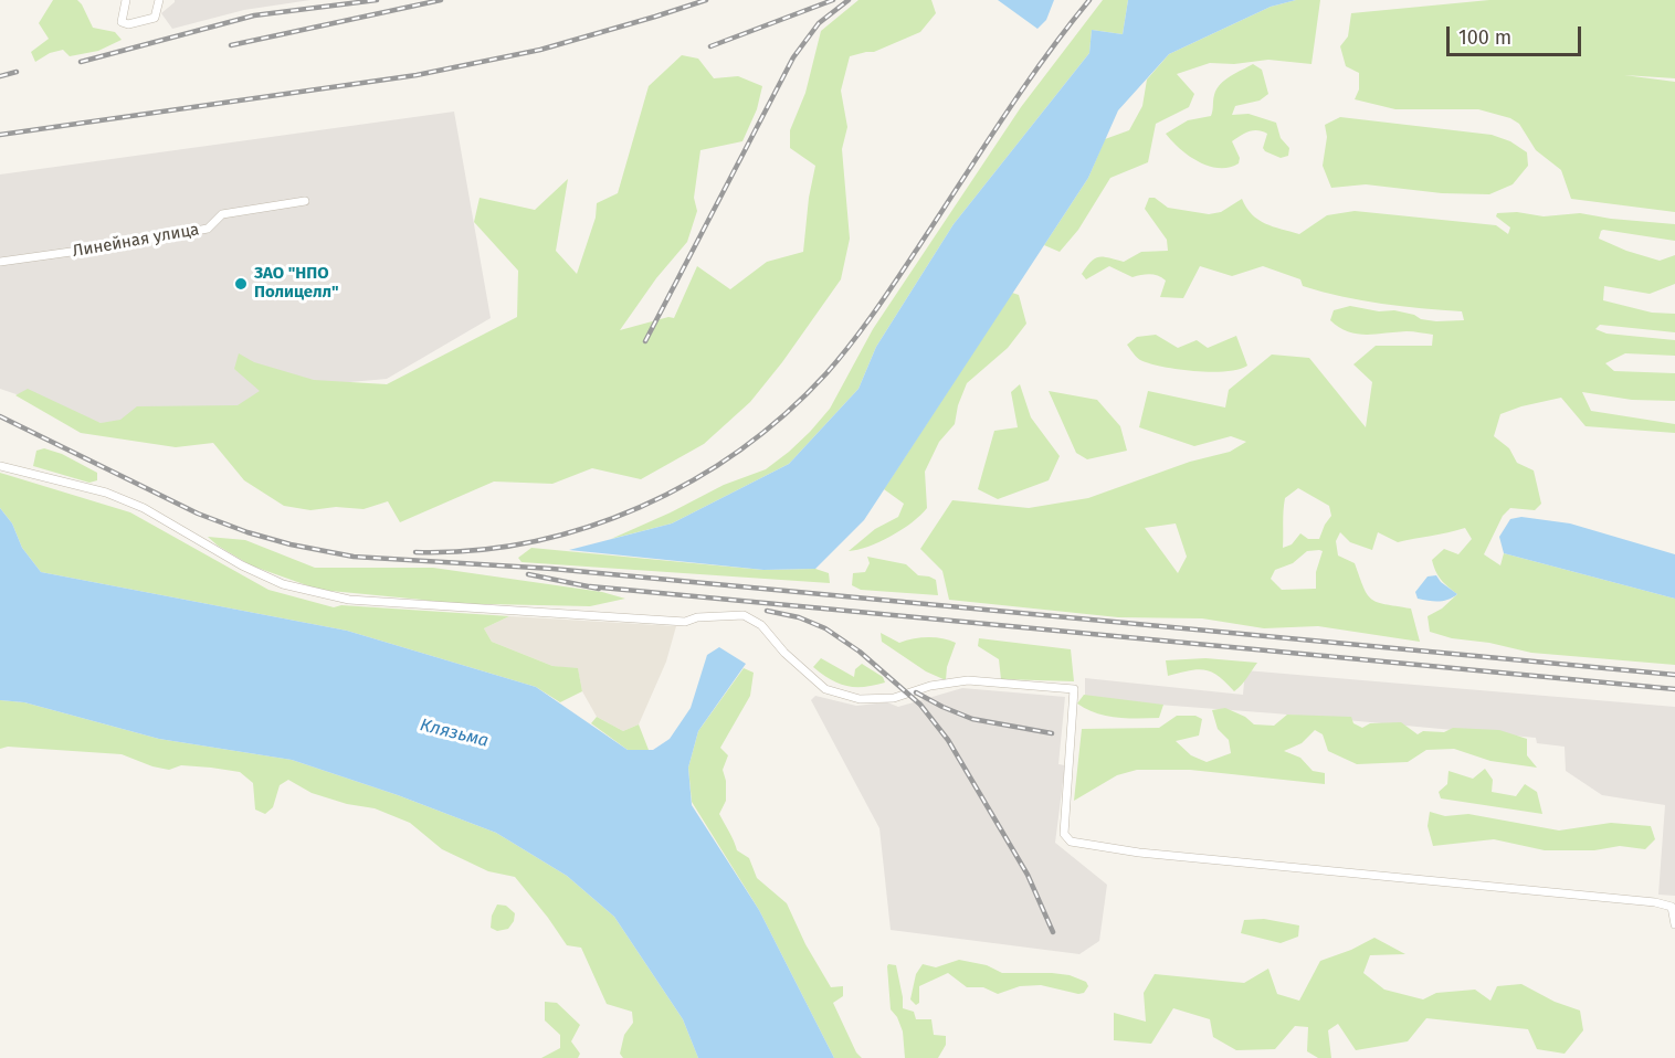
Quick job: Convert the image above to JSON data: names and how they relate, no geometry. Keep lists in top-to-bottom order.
{
  "streets": {
    "street": ["Линейная улица"]
  },
  "water": ["Клязьма"],
  "places": ["ЗАО \"НПО Полицелл\""],
  "scale_bar": "100 m"
}
